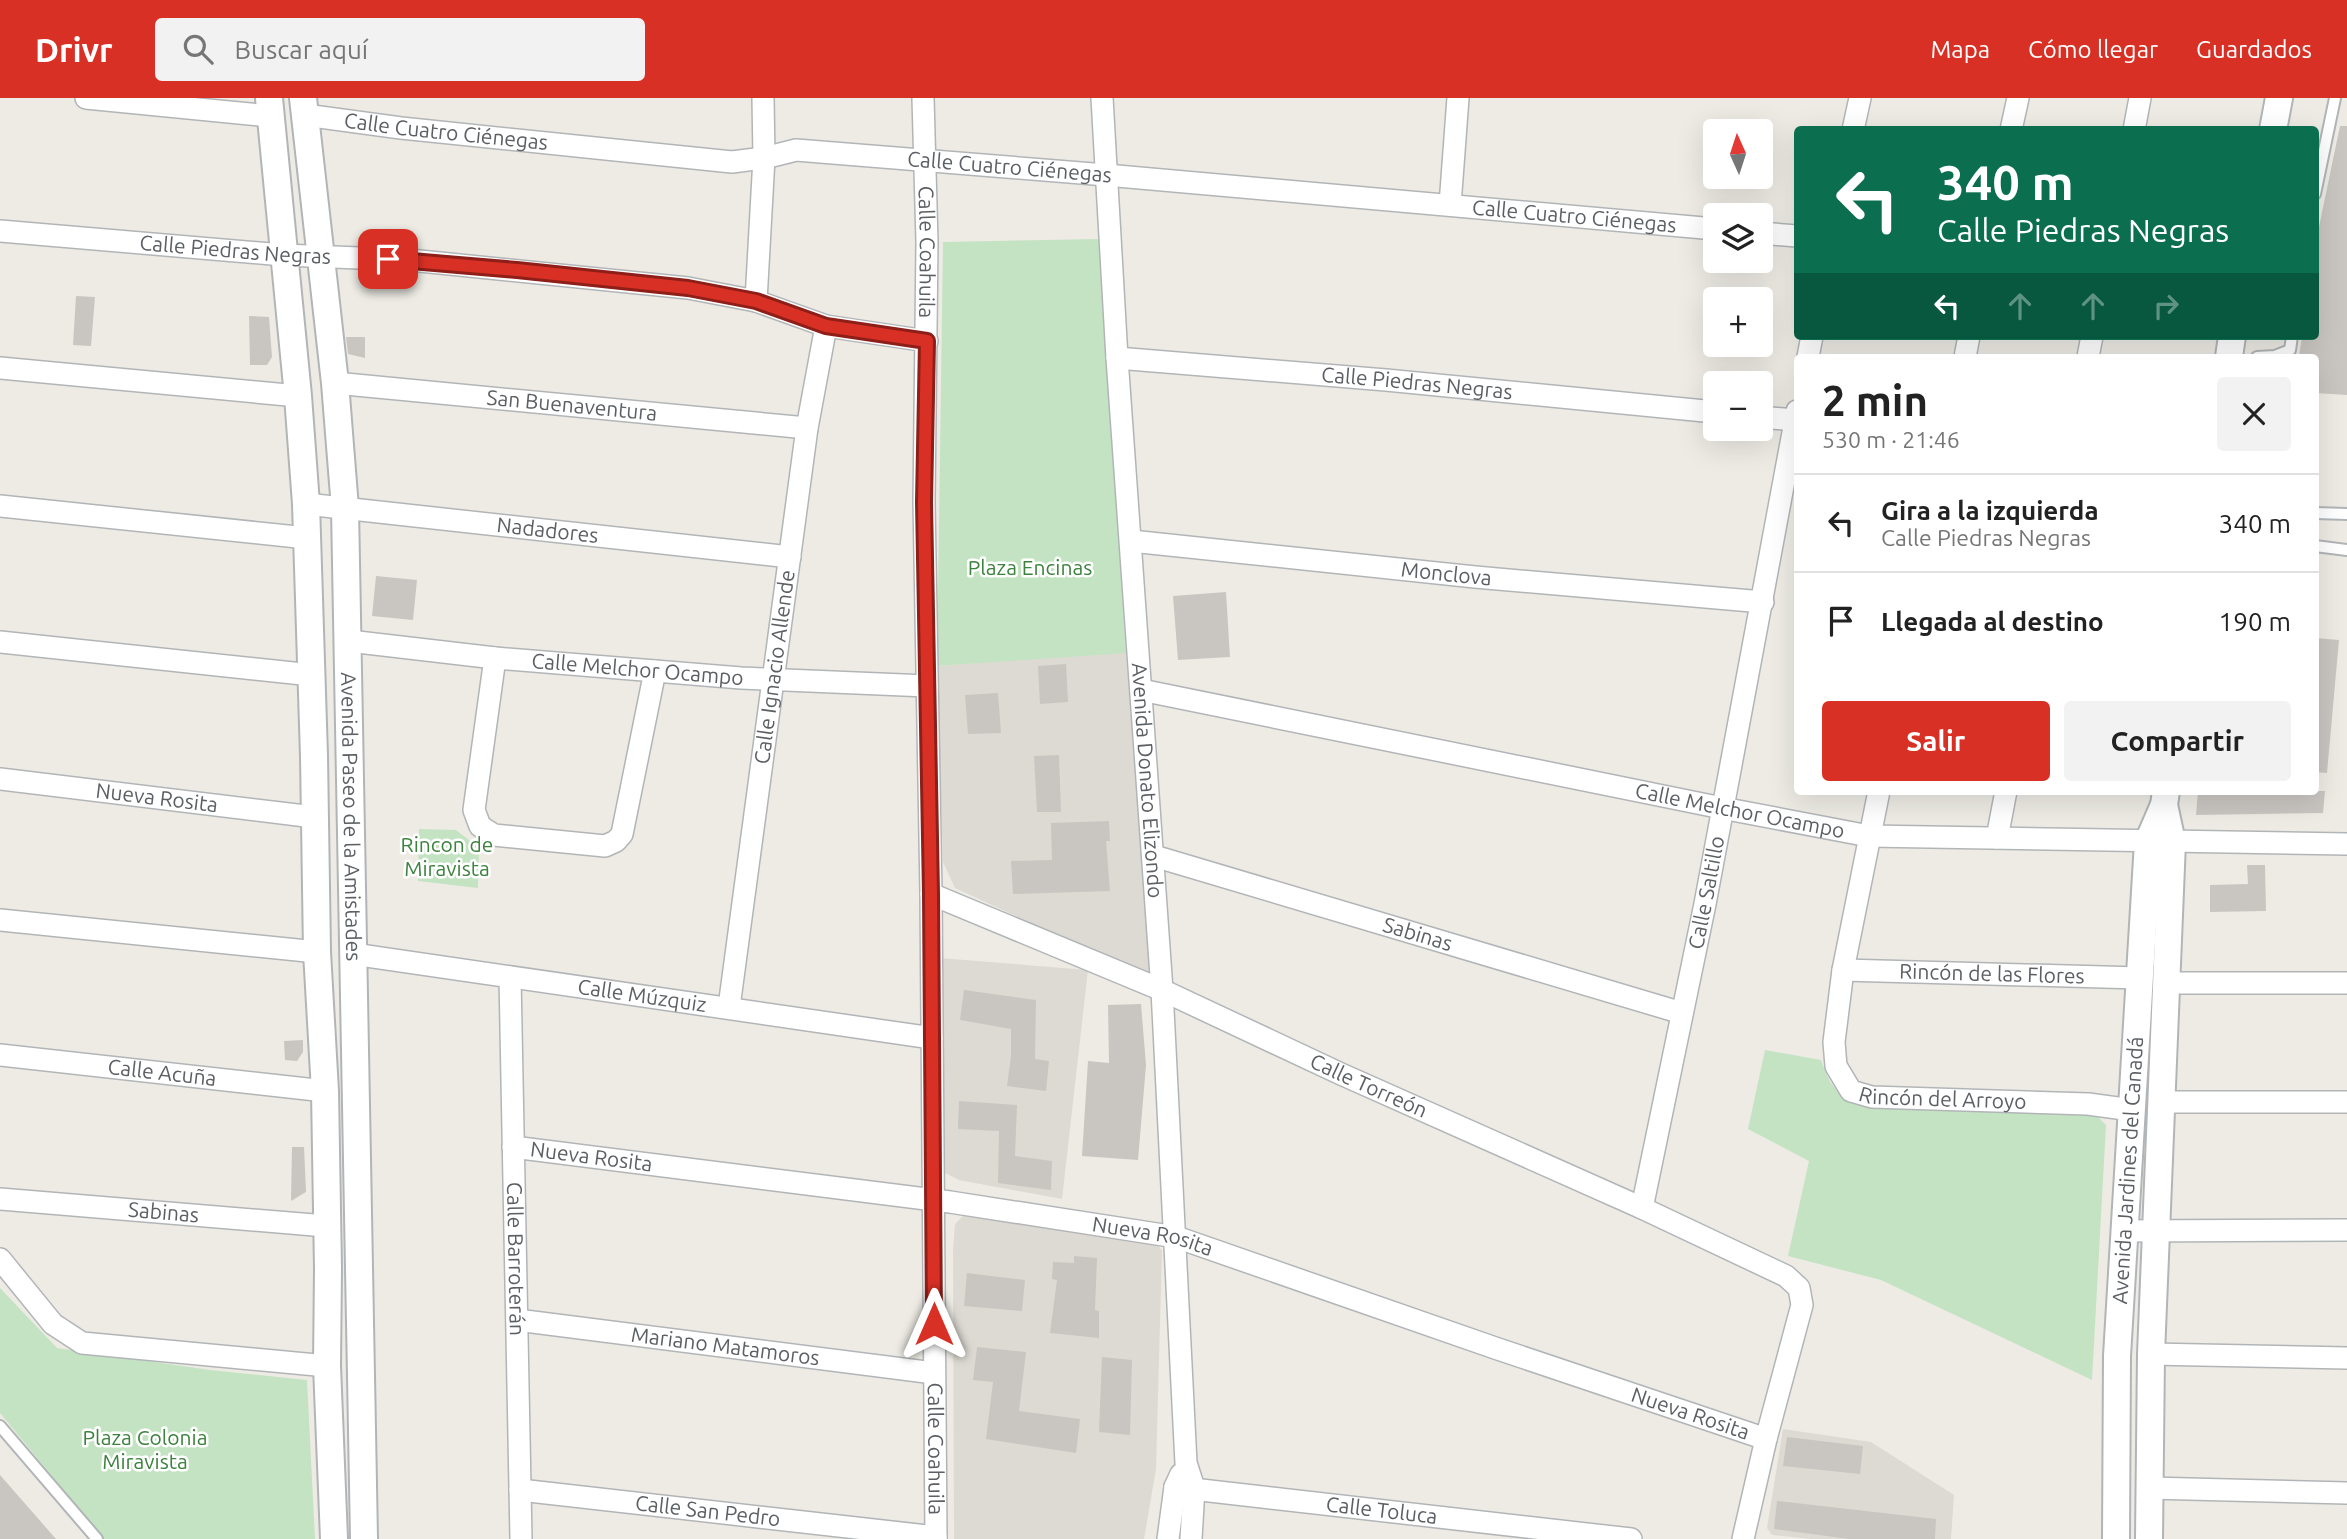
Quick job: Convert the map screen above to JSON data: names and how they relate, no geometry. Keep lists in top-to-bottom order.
{
  "streets": {
    "street": [
      "Calle Cuatro Ciénegas",
      "Calle Piedras Negras",
      "Calle Coahuila",
      "San Buenaventura",
      "Nadadores",
      "Monclova",
      "Calle Ignacio Allende",
      "Calle Melchor Ocampo",
      "Avenida Donato Elizondo",
      "Nueva Rosita",
      "Avenida Paseo de la Amistades",
      "Calle Saltillo",
      "Sabinas",
      "Rincón de las Flores",
      "Calle Múzquiz",
      "Calle Acuña",
      "Calle Torreón",
      "Rincón del Arroyo",
      "Avenida Jardines del Canadá",
      "Calle Barroterán",
      "Mariano Matamoros",
      "Calle San Pedro",
      "Calle Toluca"
    ]
  },
  "crossings": [
    ["Calle Cuatro Ciénegas", "Calle Coahuila"],
    ["Calle Cuatro Ciénegas", "Avenida Donato Elizondo"],
    ["Calle Cuatro Ciénegas", "Avenida Paseo de la Amistades"],
    ["Calle Piedras Negras", "Calle Coahuila"],
    ["Calle Piedras Negras", "Calle Ignacio Allende"],
    ["Calle Piedras Negras", "Avenida Donato Elizondo"],
    ["Calle Piedras Negras", "Avenida Paseo de la Amistades"],
    ["Calle Coahuila", "Calle Melchor Ocampo"],
    ["Calle Coahuila", "Nueva Rosita"],
    ["Calle Coahuila", "Calle Múzquiz"],
    ["Calle Coahuila", "Calle Torreón"],
    ["Calle Coahuila", "Mariano Matamoros"],
    ["Calle Coahuila", "Calle San Pedro"],
    ["San Buenaventura", "Calle Ignacio Allende"],
    ["San Buenaventura", "Avenida Paseo de la Amistades"],
    ["Nadadores", "Calle Ignacio Allende"],
    ["Nadadores", "Avenida Paseo de la Amistades"],
    ["Monclova", "Avenida Donato Elizondo"],
    ["Monclova", "Calle Saltillo"],
    ["Calle Ignacio Allende", "Calle Melchor Ocampo"],
    ["Calle Ignacio Allende", "Calle Múzquiz"],
    ["Calle Melchor Ocampo", "Avenida Donato Elizondo"],
    ["Calle Melchor Ocampo", "Avenida Paseo de la Amistades"],
    ["Calle Melchor Ocampo", "Calle Saltillo"],
    ["Calle Melchor Ocampo", "Rincón del Arroyo"],
    ["Calle Melchor Ocampo", "Avenida Jardines del Canadá"],
    ["Avenida Donato Elizondo", "Nueva Rosita"],
    ["Avenida Donato Elizondo", "Sabinas"],
    ["Avenida Donato Elizondo", "Calle Torreón"],
    ["Avenida Donato Elizondo", "Calle Toluca"],
    ["Nueva Rosita", "Avenida Paseo de la Amistades"],
    ["Nueva Rosita", "Calle Torreón"],
    ["Nueva Rosita", "Calle Barroterán"],
    ["Avenida Paseo de la Amistades", "Sabinas"],
    ["Avenida Paseo de la Amistades", "Calle Múzquiz"],
    ["Avenida Paseo de la Amistades", "Calle Acuña"],
    ["Calle Saltillo", "Sabinas"],
    ["Calle Saltillo", "Calle Torreón"],
    ["Rincón de las Flores", "Rincón del Arroyo"],
    ["Rincón de las Flores", "Avenida Jardines del Canadá"],
    ["Calle Múzquiz", "Calle Barroterán"],
    ["Rincón del Arroyo", "Avenida Jardines del Canadá"],
    ["Calle Barroterán", "Mariano Matamoros"],
    ["Calle Barroterán", "Calle San Pedro"]
  ],
  "parks": ["Plaza Encinas", "Rincon de Miravista", "Plaza Colonia Miravista"],
  "north": "top",
  "page": {
    "header": "Drivr",
    "search": "Buscar aquí",
    "nav": ["Mapa", "Cómo llegar", "Guardados"],
    "map_buttons": ["+", "−"],
    "turn": ["340 m", "Calle Piedras Negras"],
    "heading": ["2 min", "530 m · 21:46"],
    "list": [
      {
        "name": "Gira a la izquierda",
        "note": "Calle Piedras Negras",
        "value": "340 m"
      },
      {
        "name": "Llegada al destino",
        "value": "190 m"
      }
    ],
    "buttons": ["Salir", "Compartir"]
  }
}
